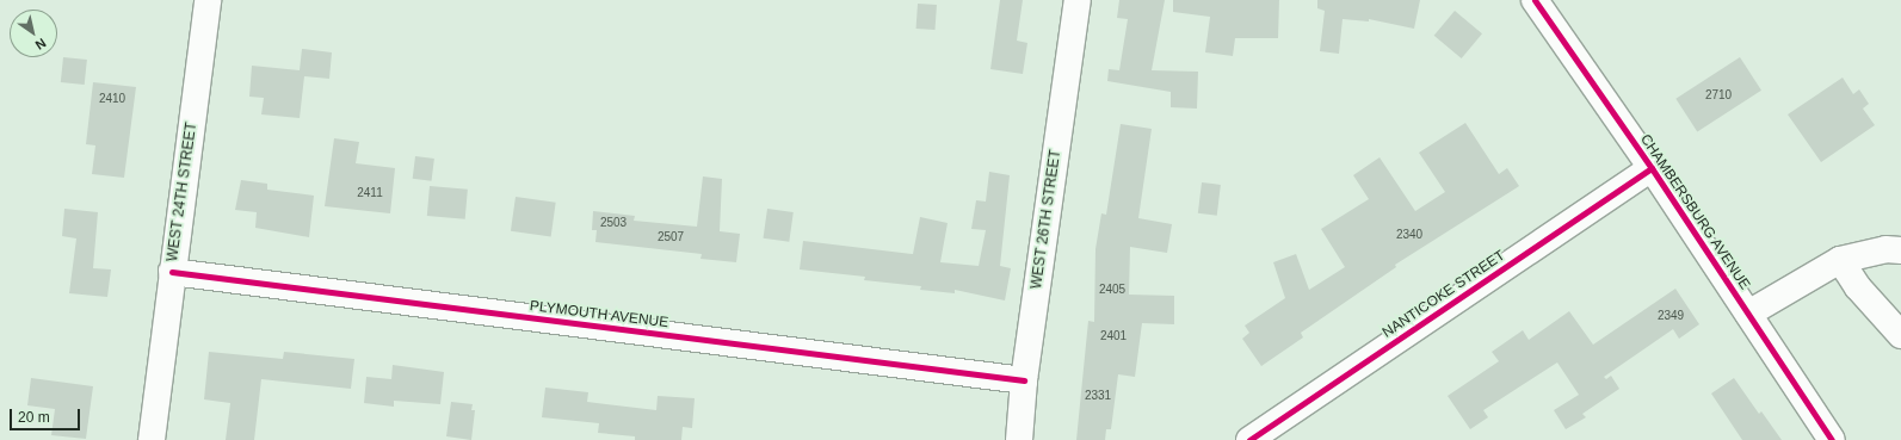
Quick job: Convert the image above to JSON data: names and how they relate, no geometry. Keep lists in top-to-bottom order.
{
  "streets": {
    "street": [
      "WEST 24TH STREET",
      "CHAMBERSBURG AVENUE",
      "WEST 26TH STREET",
      "NANTICOKE STREET",
      "PLYMOUTH AVENUE"
    ]
  },
  "crossings": [
    ["WEST 24TH STREET", "PLYMOUTH AVENUE"],
    ["CHAMBERSBURG AVENUE", "NANTICOKE STREET"],
    ["WEST 26TH STREET", "PLYMOUTH AVENUE"]
  ],
  "house_numbers": [
    "2710",
    "2410",
    "2411",
    "2503",
    "2340",
    "2507",
    "2405",
    "2349",
    "2401",
    "2331"
  ],
  "scale_bar": "20 m",
  "north": "bottom right"
}
